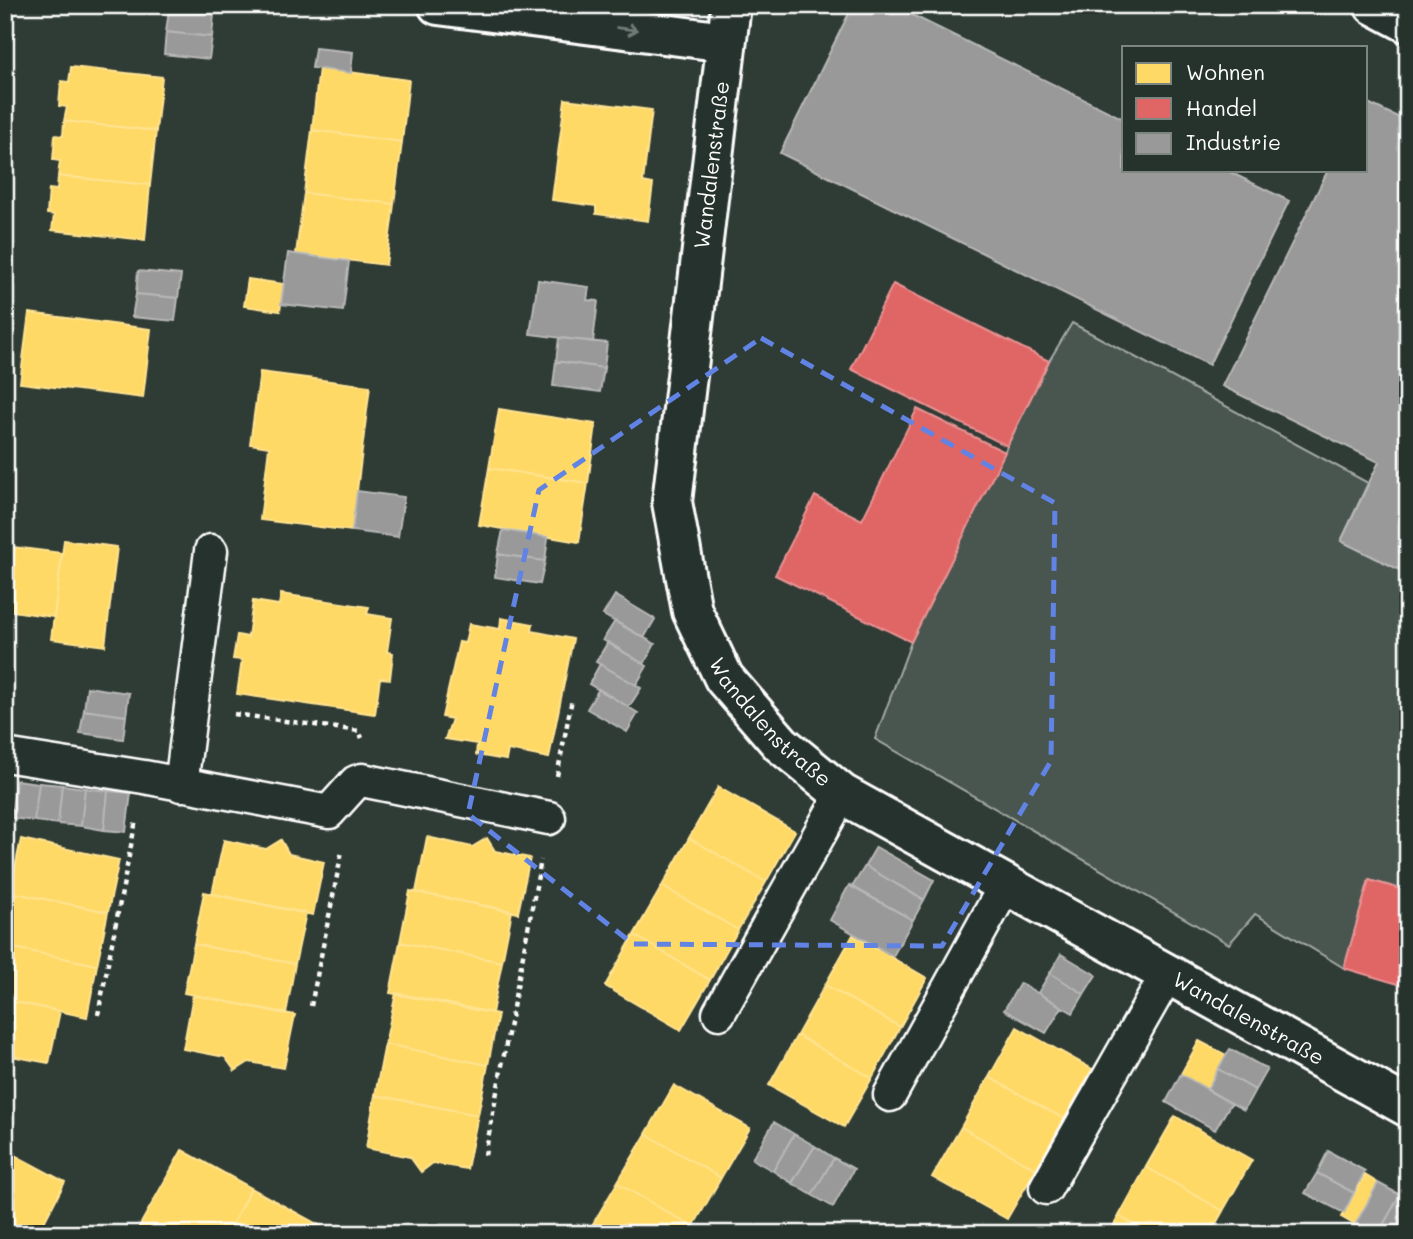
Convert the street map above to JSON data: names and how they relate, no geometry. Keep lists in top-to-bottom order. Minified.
{"streets":{"street":["Wandalenstraße"]},"legend":["Wohnen","Handel","Industrie"]}
